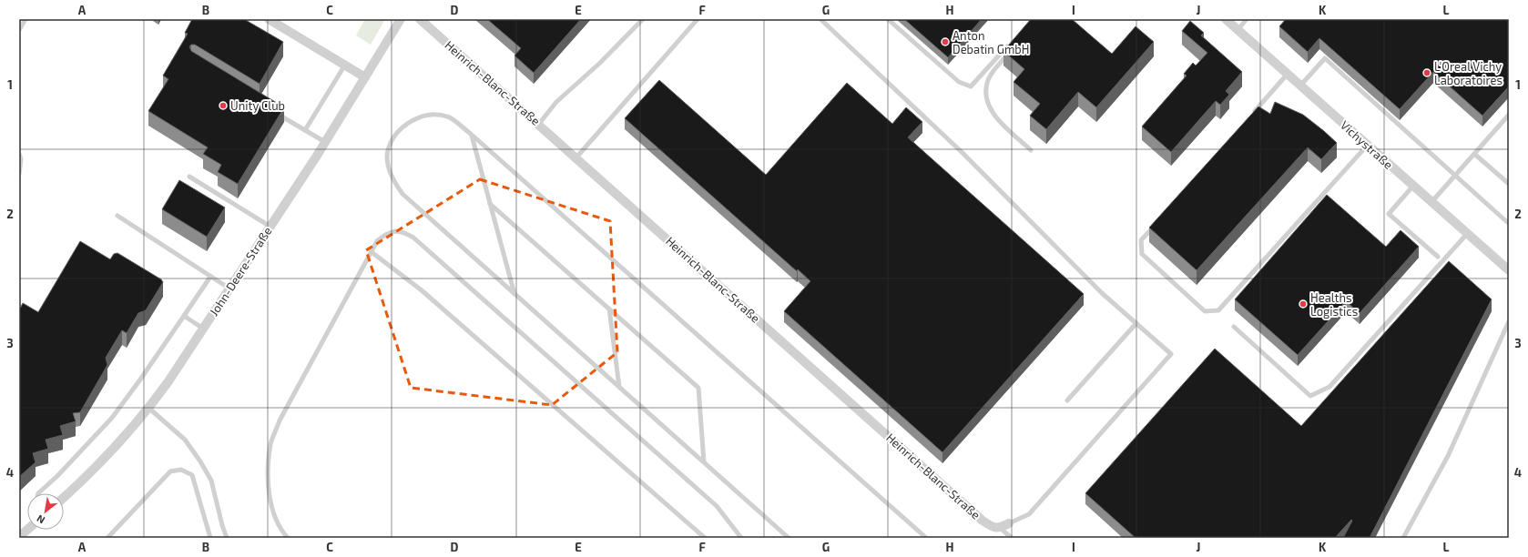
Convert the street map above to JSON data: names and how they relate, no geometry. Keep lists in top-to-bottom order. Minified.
{"streets":{"street":["Heinrich-Blanc-Straße","Vichystraße","John-Deere-Straße"]},"places":["Anton Debatin GmbH","L'Oreal Vichy Laboratoires","Unity Club","Healths Logistics"],"north":"bottom left","grid":{"columns":["A","B","C","D","E","F","G","H","I","J","K","L"],"rows":["1","2","3","4"]}}
